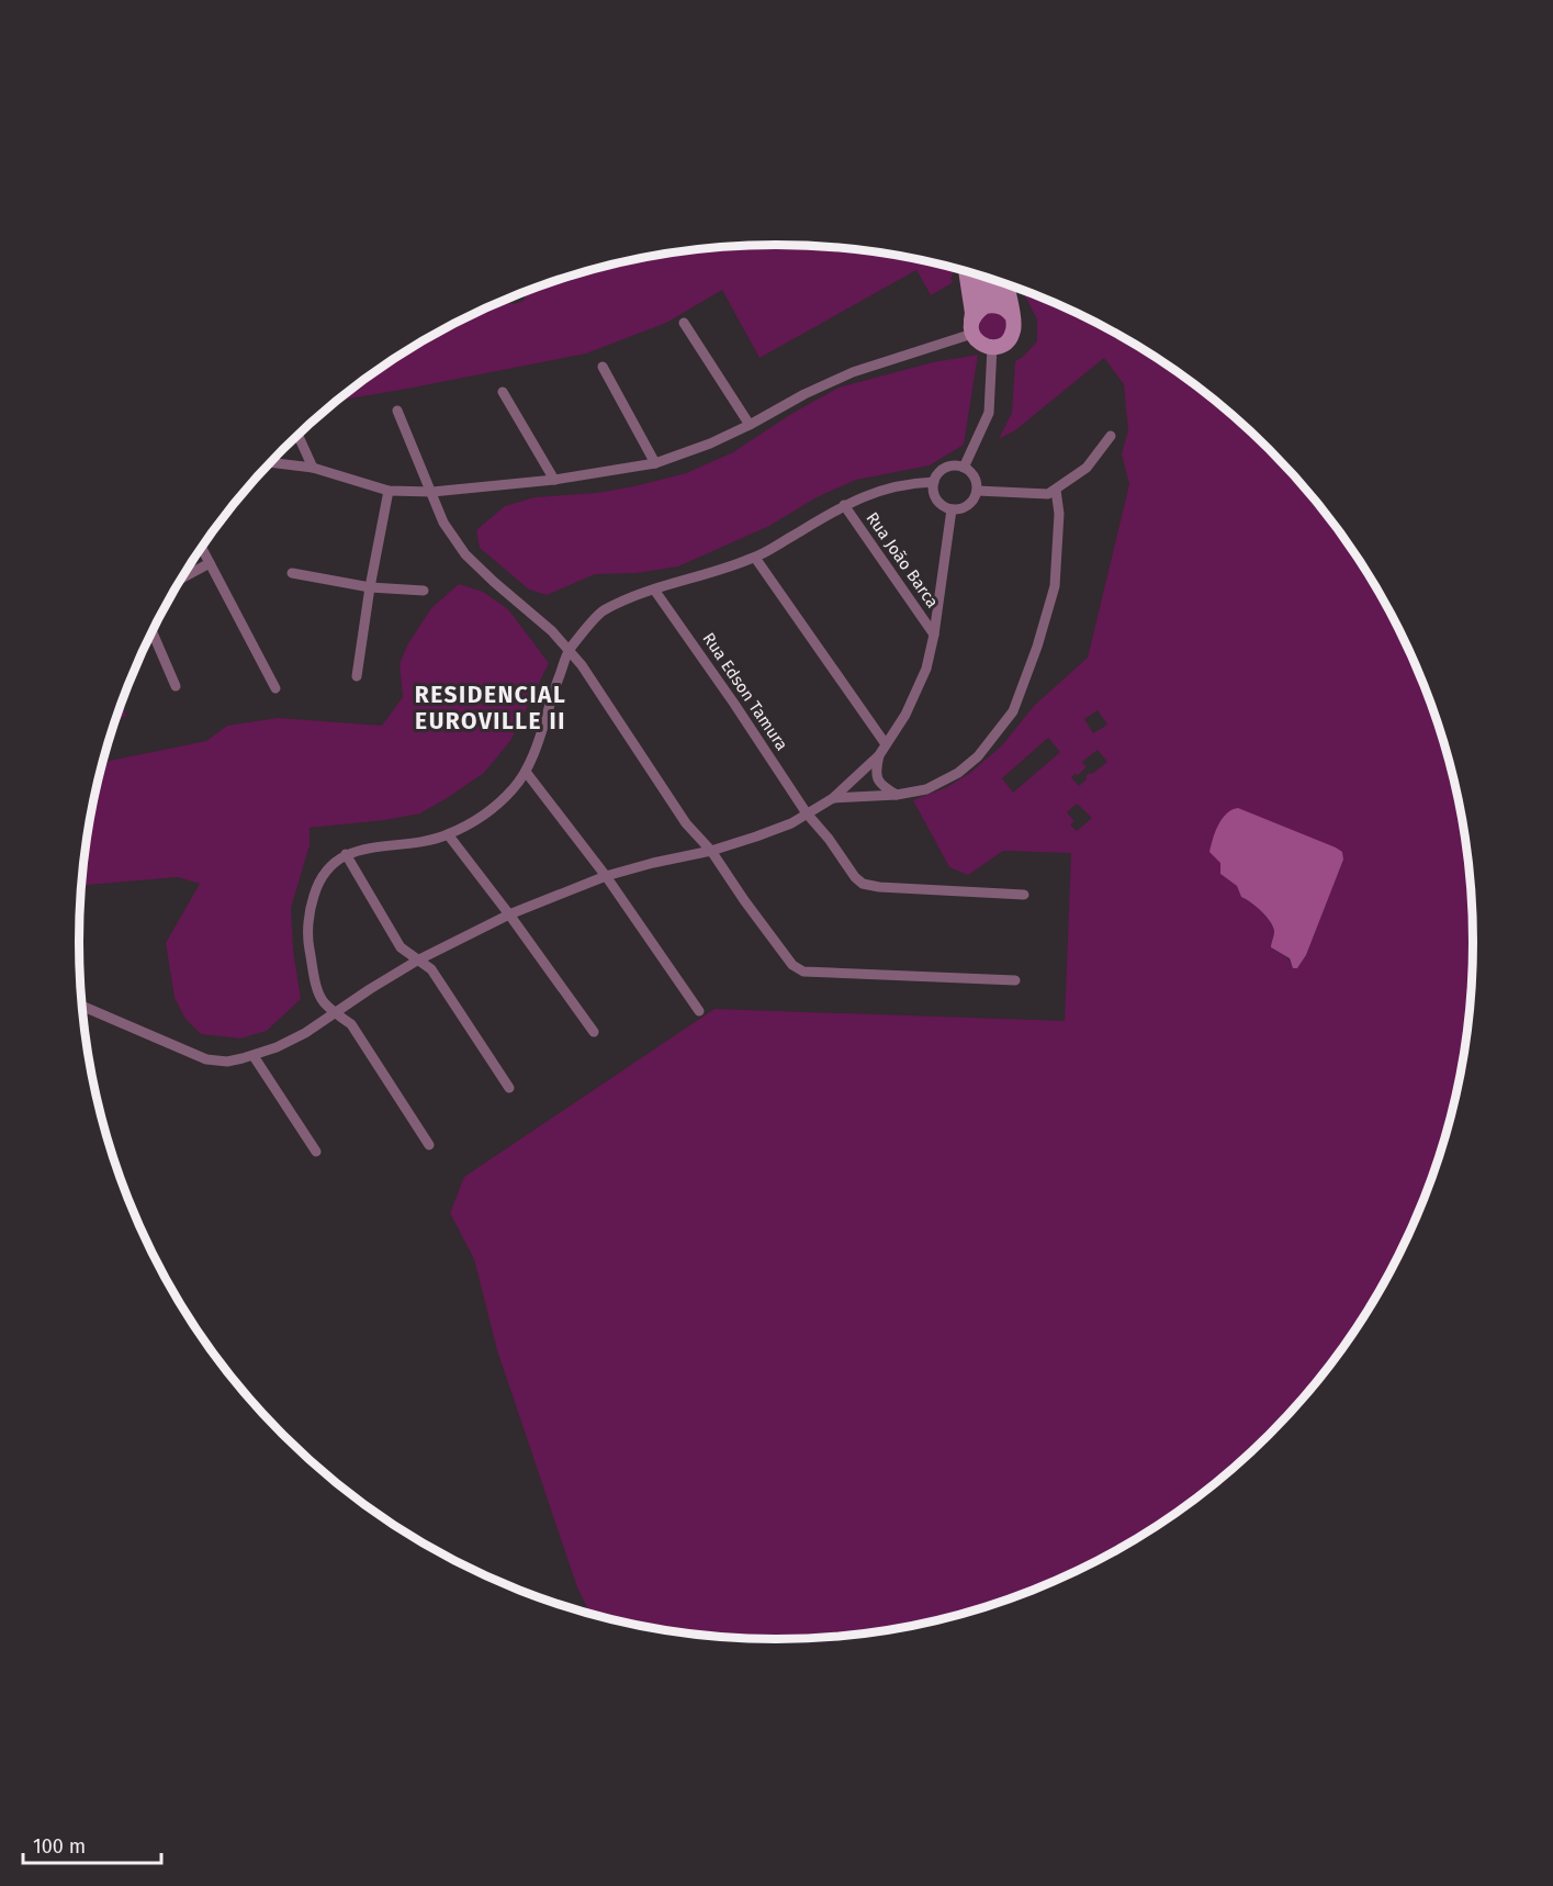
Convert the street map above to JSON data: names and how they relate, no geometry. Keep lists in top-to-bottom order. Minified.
{"streets":{"street":["Rua João Barca","Rua Edson Tamura"]},"districts":["RESIDENCIAL EUROVILLE II"],"scale_bar":"100 m"}
